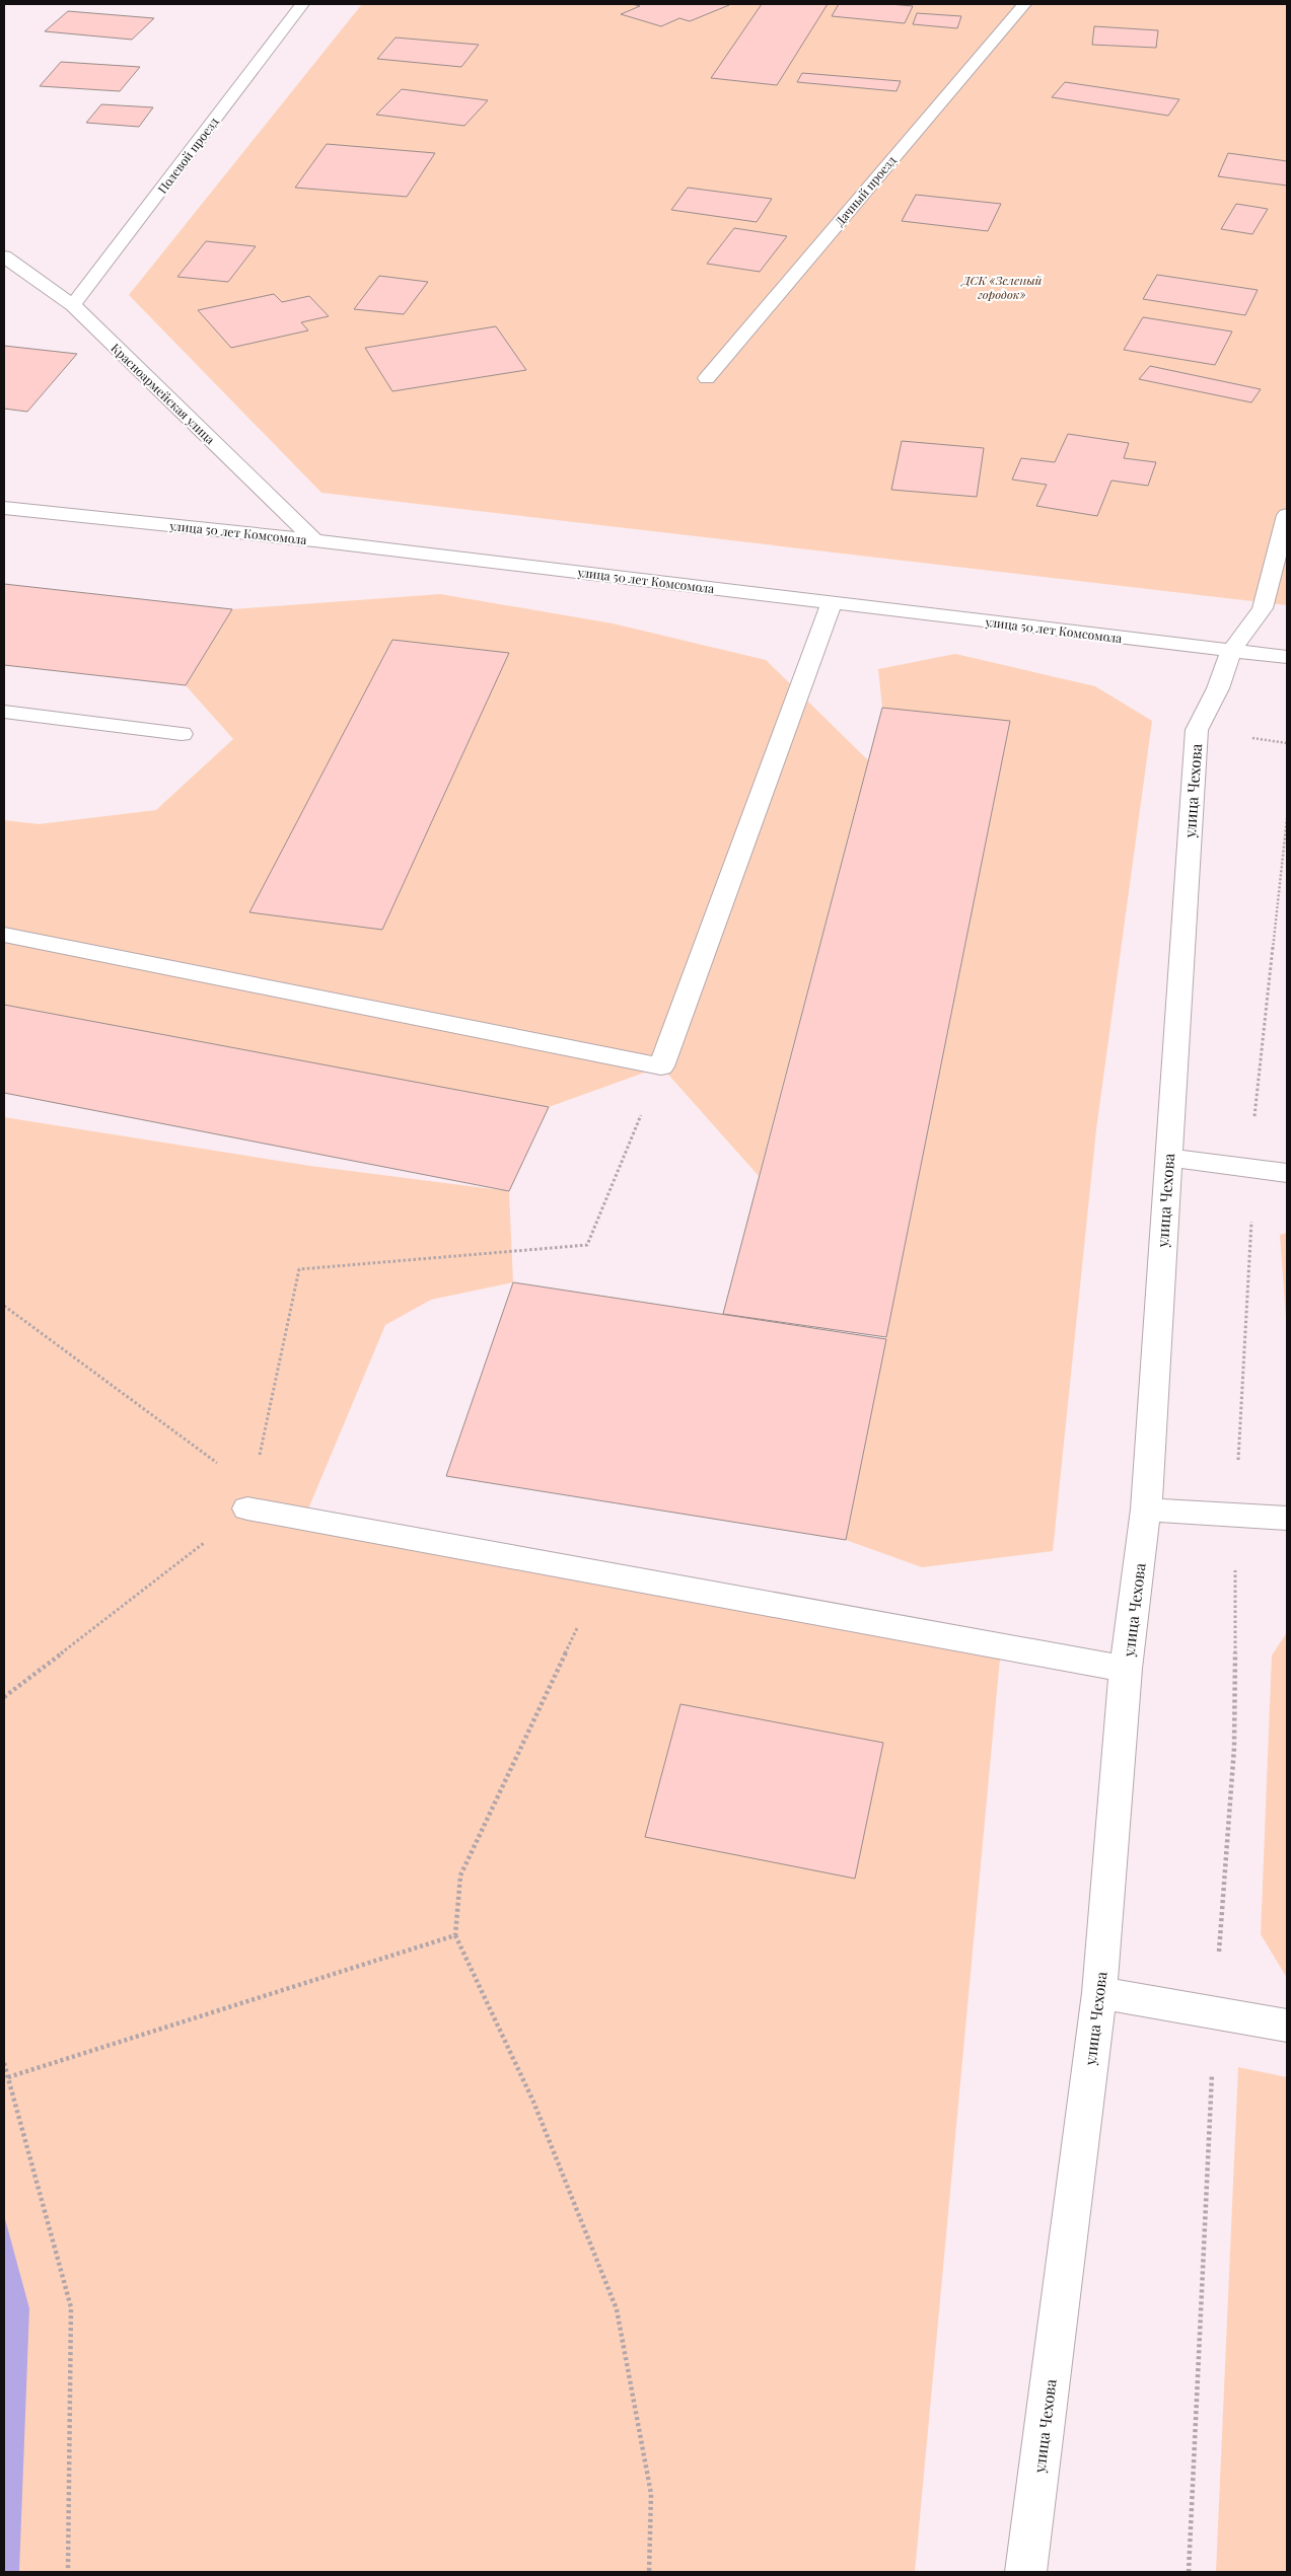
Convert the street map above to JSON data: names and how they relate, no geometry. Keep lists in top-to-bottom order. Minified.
{"streets":{"street":["Полевой проезд","Дачный проезд","Красноармейская улица","улица 50 лет Комсомола","улица Чехова"]},"crossings":[["Полевой проезд","Красноармейская улица"],["Красноармейская улица","улица 50 лет Комсомола"],["улица 50 лет Комсомола","улица Чехова"]],"parks":["ДСК «Зеленый городок»"]}
